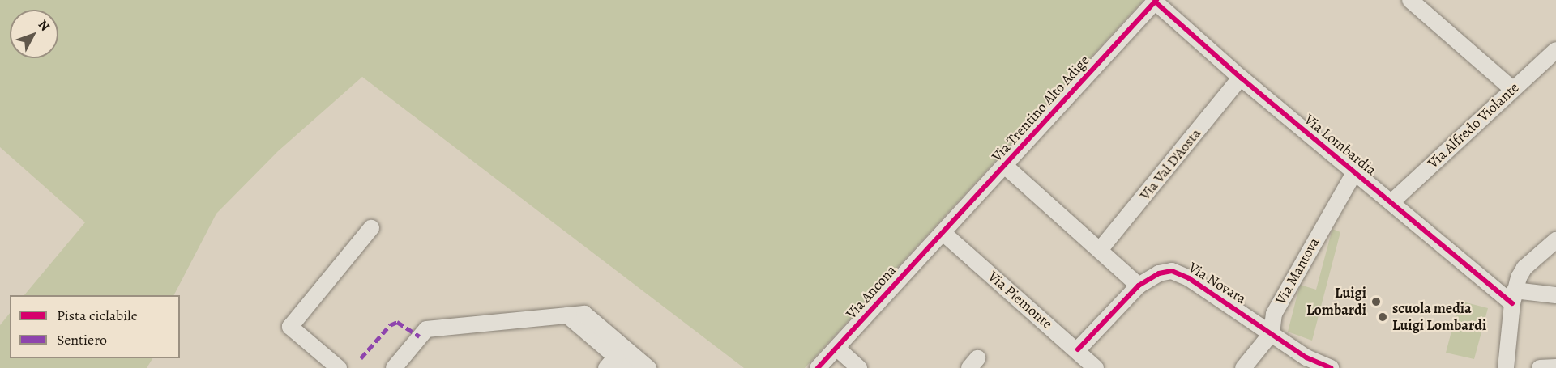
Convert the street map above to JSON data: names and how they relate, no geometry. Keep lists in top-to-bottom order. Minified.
{"streets":{"street":["Via Trentino Alto Adige","Via Alfredo Violante","Via Lombardia","Via Val D'Aosta","Via Mantova","Via Novara","Via Ancona","Via Piemonte"]},"crossings":[["Via Trentino Alto Adige","Via Lombardia"],["Via Trentino Alto Adige","Via Ancona"],["Via Trentino Alto Adige","Via Piemonte"],["Via Alfredo Violante","Via Lombardia"],["Via Lombardia","Via Val D'Aosta"],["Via Lombardia","Via Mantova"],["Via Mantova","Via Novara"],["Via Novara","Via Piemonte"],["Via Ancona","Via Piemonte"]],"places":["Luigi Lombardi","scuola media Luigi Lombardi"],"legend":["Pista ciclabile","Sentiero"],"north":"top right"}
